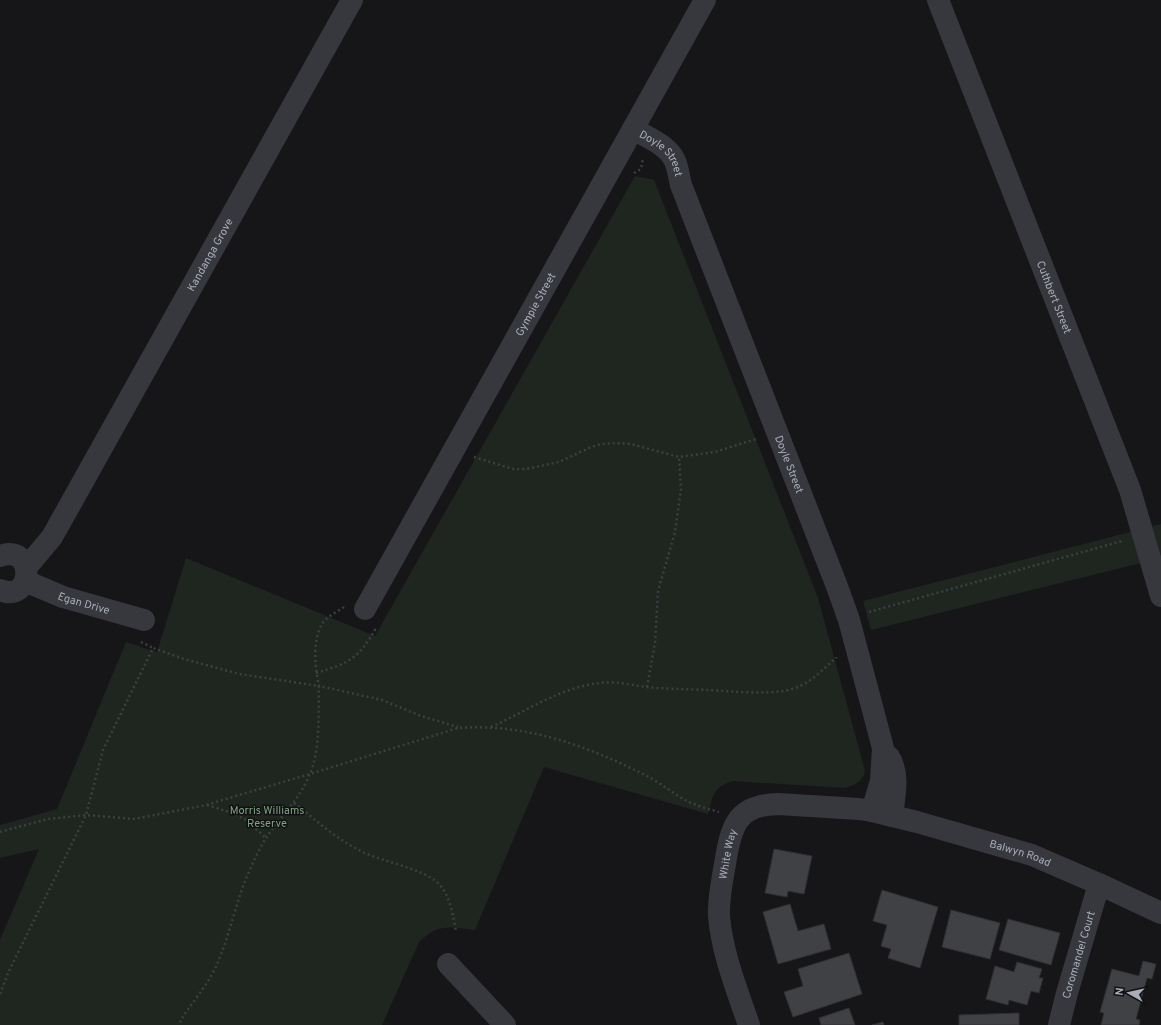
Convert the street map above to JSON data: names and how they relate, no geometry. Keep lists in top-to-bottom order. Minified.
{"streets":{"street":["Doyle Street","Kandanga Grove","Cuthbert Street","Gympie Street","Egan Drive","Balwyn Road","White Way","Coromandel Court"]},"crossings":[["Doyle Street","Gympie Street"],["Doyle Street","Balwyn Road"],["Doyle Street","White Way"],["Kandanga Grove","Egan Drive"],["Balwyn Road","White Way"],["Balwyn Road","Coromandel Court"]],"parks":["Morris Williams Reserve"],"north":"left"}
